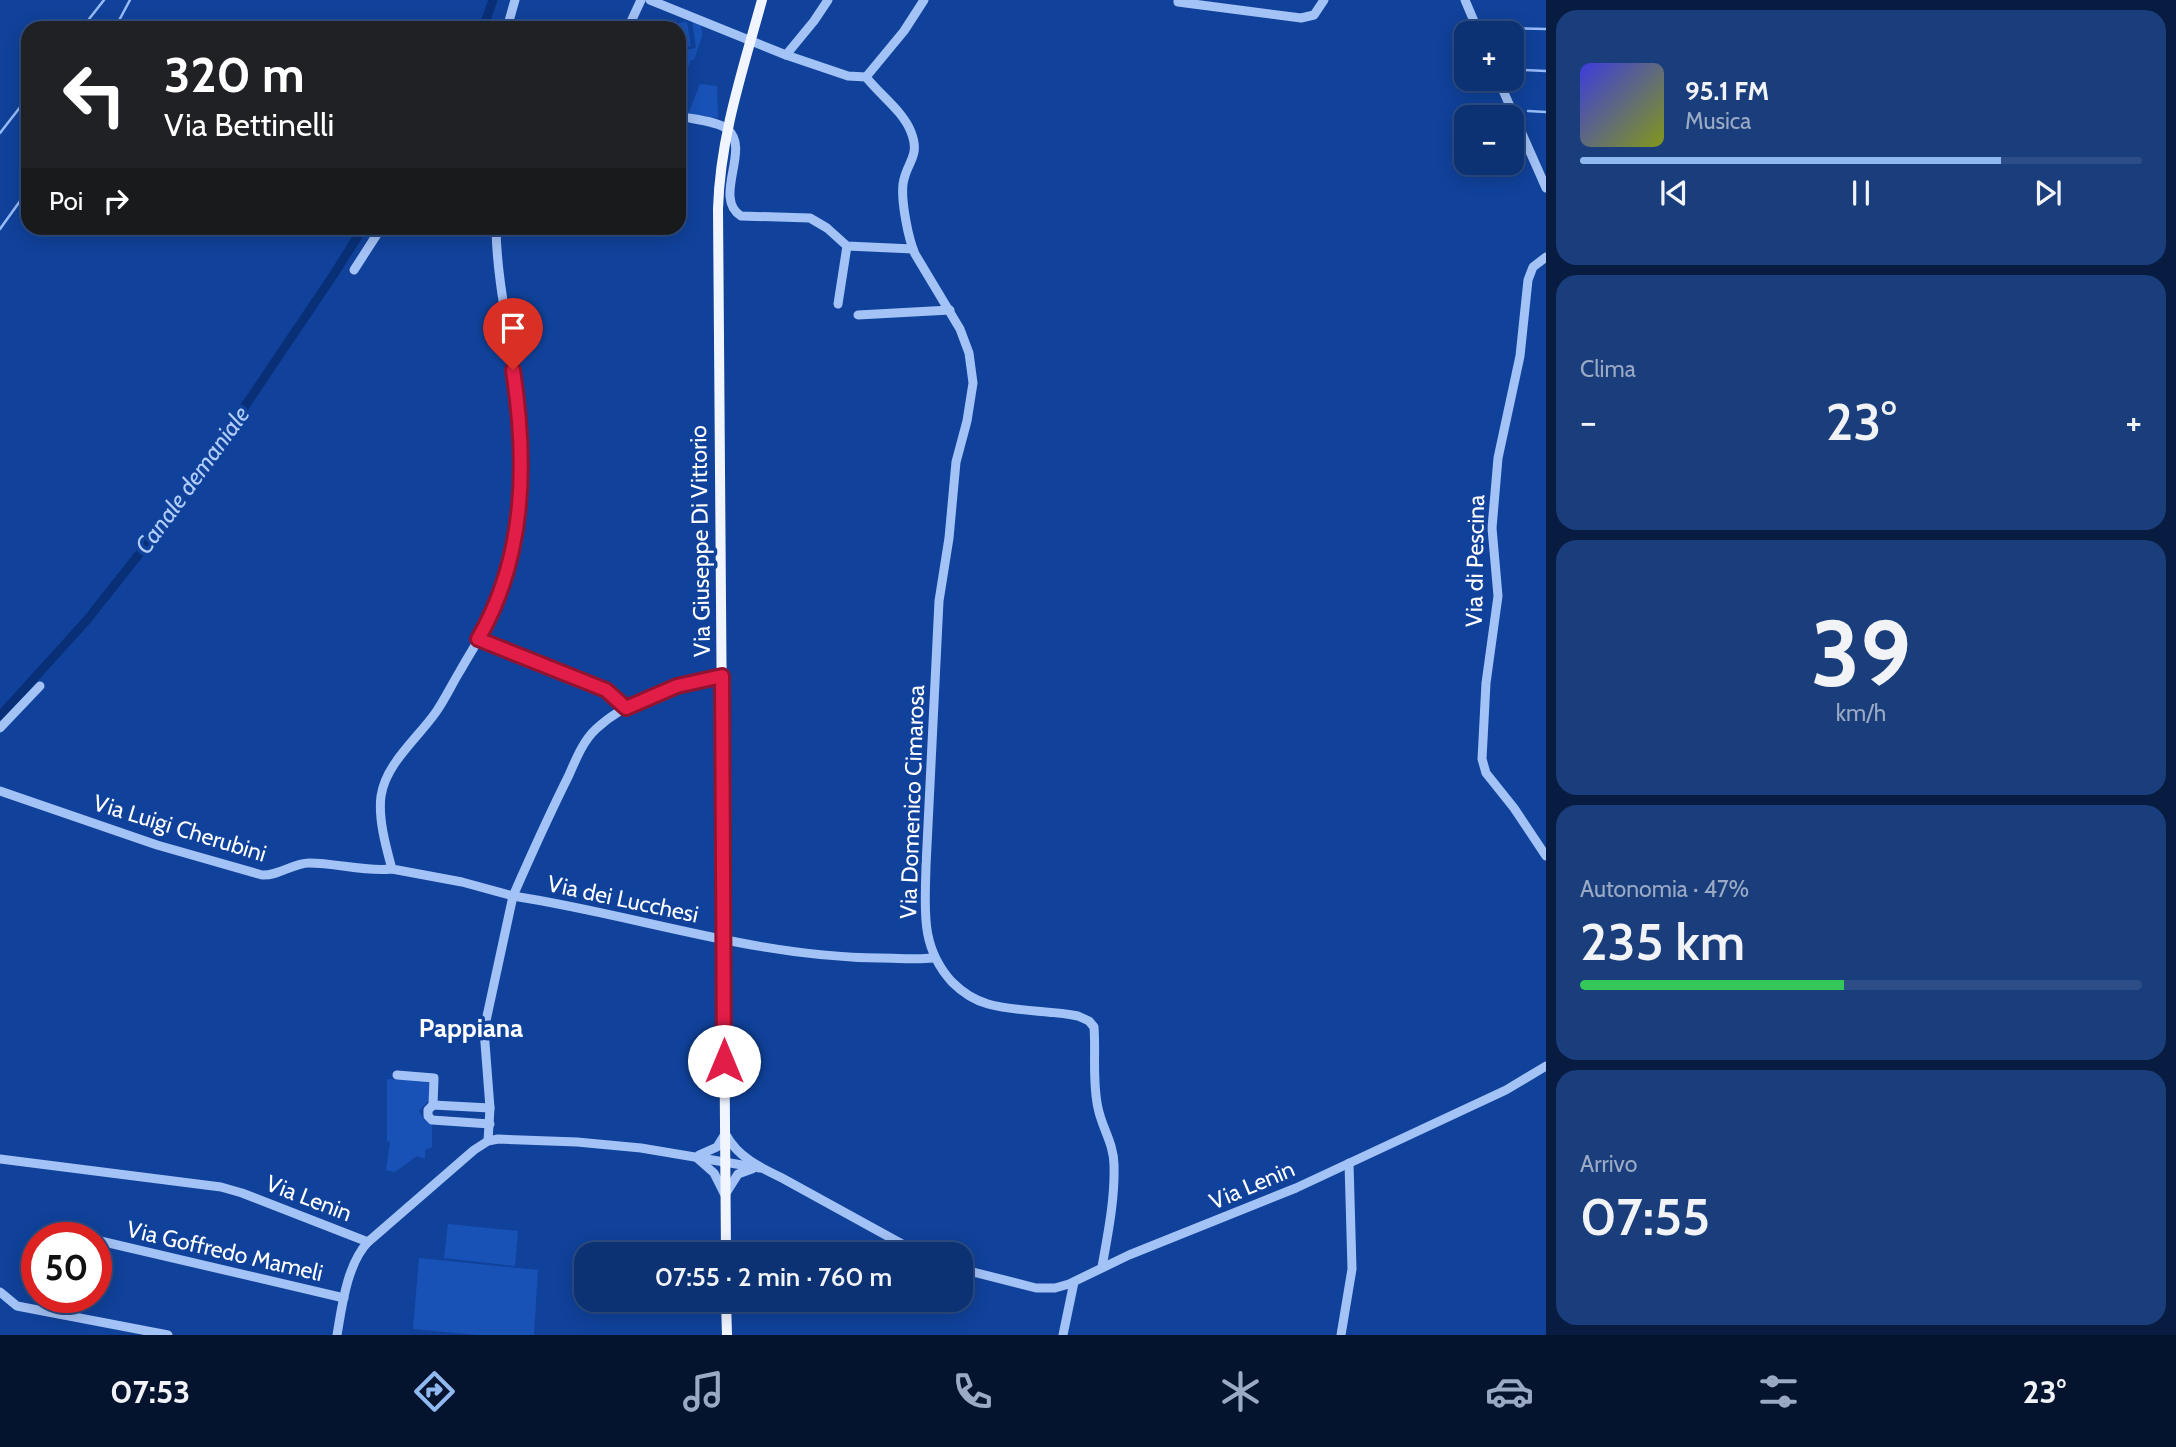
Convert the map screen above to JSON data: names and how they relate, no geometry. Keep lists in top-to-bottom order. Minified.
{"streets":{"main road":["Via Giuseppe Di Vittorio"],"street":["Via di Pescina","Via Domenico Cimarosa","Via Luigi Cherubini","Via dei Lucchesi","Via Lenin","Via Goffredo Mameli"]},"crossings":[["Via Giuseppe Di Vittorio","Via dei Lucchesi"],["Via Domenico Cimarosa","Via dei Lucchesi"],["Via Domenico Cimarosa","Via Lenin"],["Via Luigi Cherubini","Via dei Lucchesi"]],"districts":["Pappiana"],"water":["Canale demaniale"],"page":{"map_buttons":["+","−"],"turn":["320 m","Via Bettinelli"],"song":["95.1 FM","Musica"],"then":"Poi","tile":["Clima",["39","km/h"],["Autonomia · 47%","235 km"],["Arrivo","07:55"]],"heat":["−","23°","+"],"limit":"50","trip":"07:55 · 2 min · 760 m","tabs":["07:53","23°"]}}
